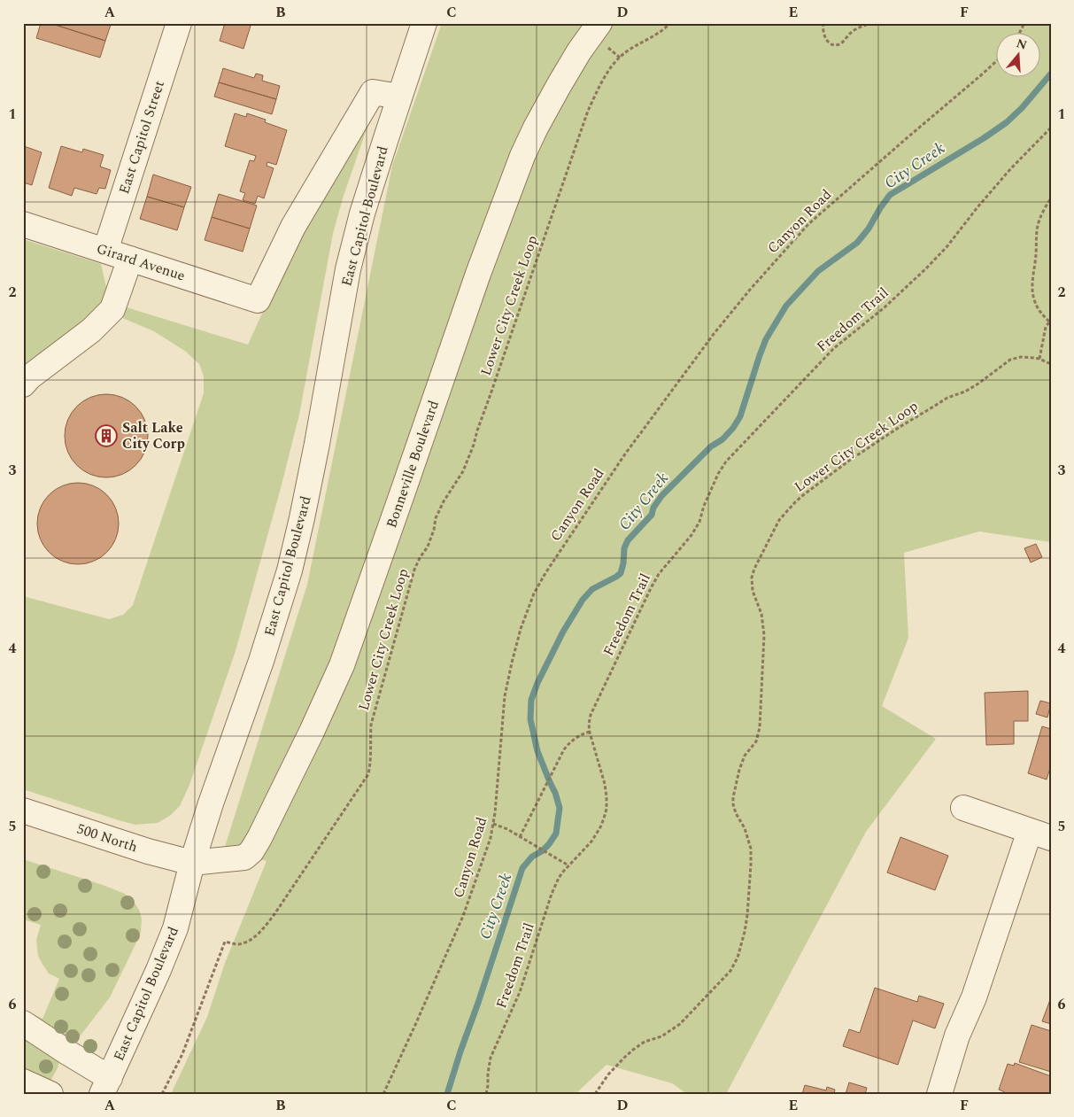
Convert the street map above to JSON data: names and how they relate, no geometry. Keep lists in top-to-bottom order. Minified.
{"streets":{"street":["East Capitol Street","East Capitol Boulevard","Girard Avenue","Bonneville Boulevard","500 North"],"path":["Canyon Road","Lower City Creek Loop","Freedom Trail"]},"crossings":[["East Capitol Street","Girard Avenue"],["East Capitol Boulevard","Girard Avenue"],["East Capitol Boulevard","Bonneville Boulevard"],["East Capitol Boulevard","500 North"],["Bonneville Boulevard","500 North"]],"water":["City Creek"],"places":{"building":["Salt Lake City Corp"]},"north":"top","grid":{"columns":["A","B","C","D","E","F"],"rows":["1","2","3","4","5","6"]}}
